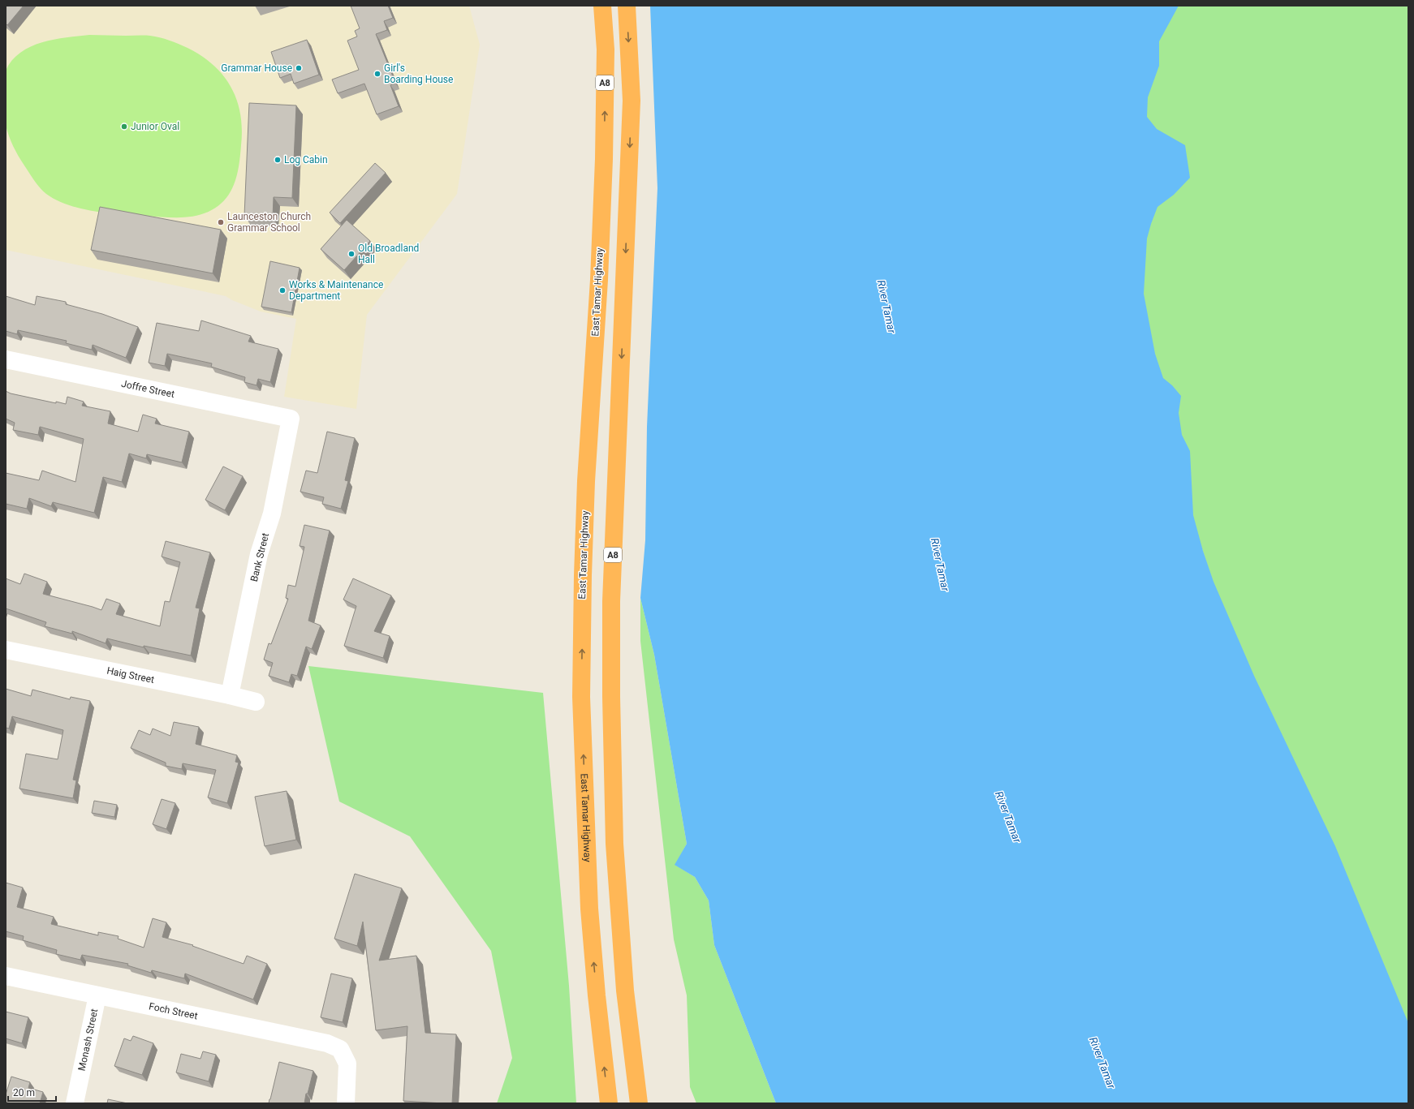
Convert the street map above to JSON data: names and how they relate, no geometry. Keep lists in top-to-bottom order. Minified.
{"streets":{"highway":["A8","East Tamar Highway"],"street":["Joffre Street","Bank Street","Haig Street","Foch Street","Monash Street"]},"crossings":[["Joffre Street","Bank Street"],["Bank Street","Haig Street"],["Foch Street","Monash Street"]],"water":["River Tamar"],"places":["Grammar House","Girl's Boarding House","Junior Oval","Log Cabin","Launceston Church Grammar School","Old Broadland Hall","Works & Maintenance Department"],"scale_bar":"20 m"}
